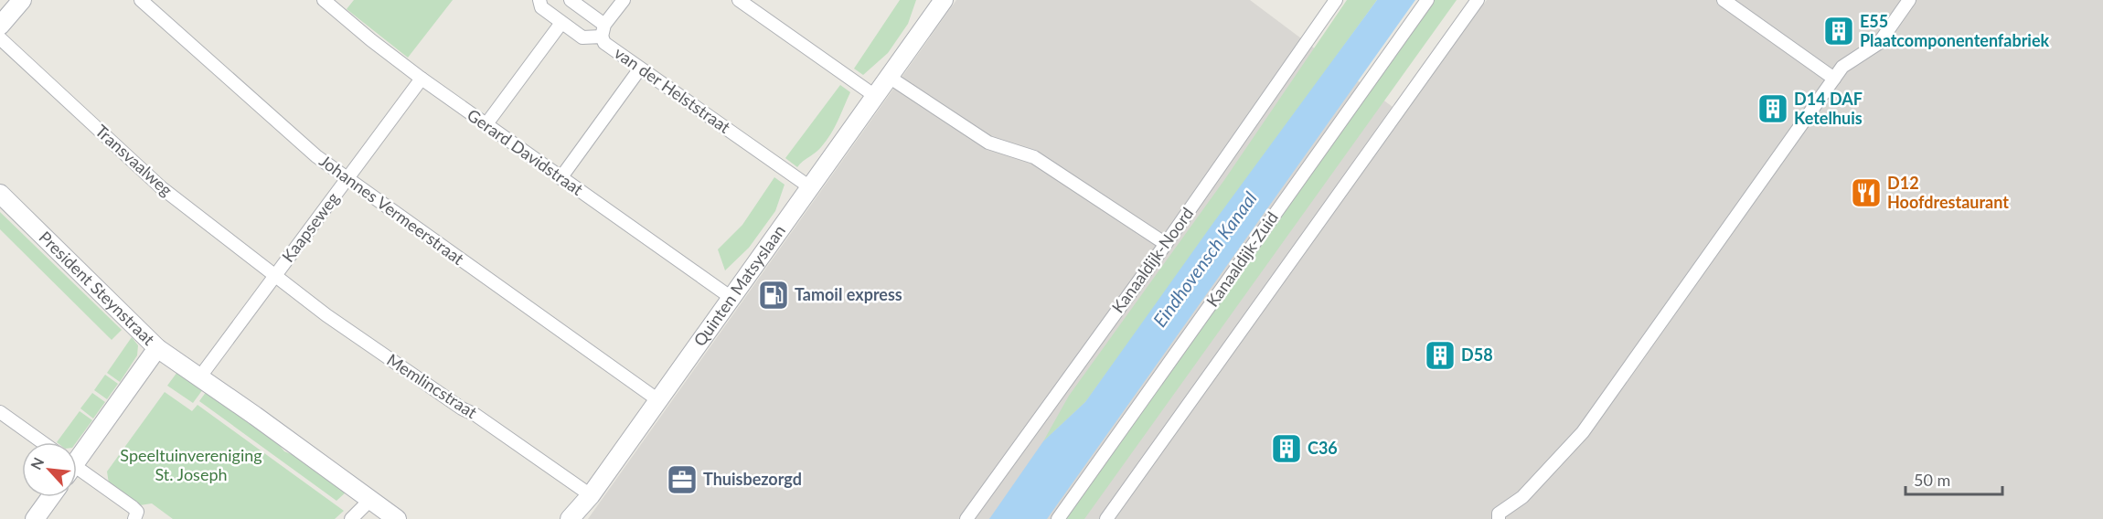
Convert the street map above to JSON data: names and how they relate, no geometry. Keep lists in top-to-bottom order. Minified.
{"streets":{"street":["van der Helststraat","Gerard Davidstraat","Transvaalweg","Johannes Vermeerstraat","Kaapseweg","Kanaaldijk-Zuid","Kanaaldijk-Noord","Quinten Matsyslaan","President Steynstraat","Memlincstraat"]},"crossings":[["van der Helststraat","Quinten Matsyslaan"],["Gerard Davidstraat","Kaapseweg"],["Gerard Davidstraat","Quinten Matsyslaan"],["Transvaalweg","Kaapseweg"],["Transvaalweg","Memlincstraat"],["Johannes Vermeerstraat","Kaapseweg"],["Johannes Vermeerstraat","Quinten Matsyslaan"],["Kaapseweg","President Steynstraat"],["Kaapseweg","Memlincstraat"],["Quinten Matsyslaan","Memlincstraat"]],"water":["Eindhovensch Kanaal"],"parks":["Speeltuinvereniging St. Joseph"],"places":{"building":["E55 Plaatcomponentenfabriek","D14 DAF Ketelhuis","D58","C36"],"restaurant":["D12 Hoofdrestaurant"],"fuel station":["Tamoil express"],"office":["Thuisbezorgd"]},"scale_bar":"50 m","north":"top left"}
